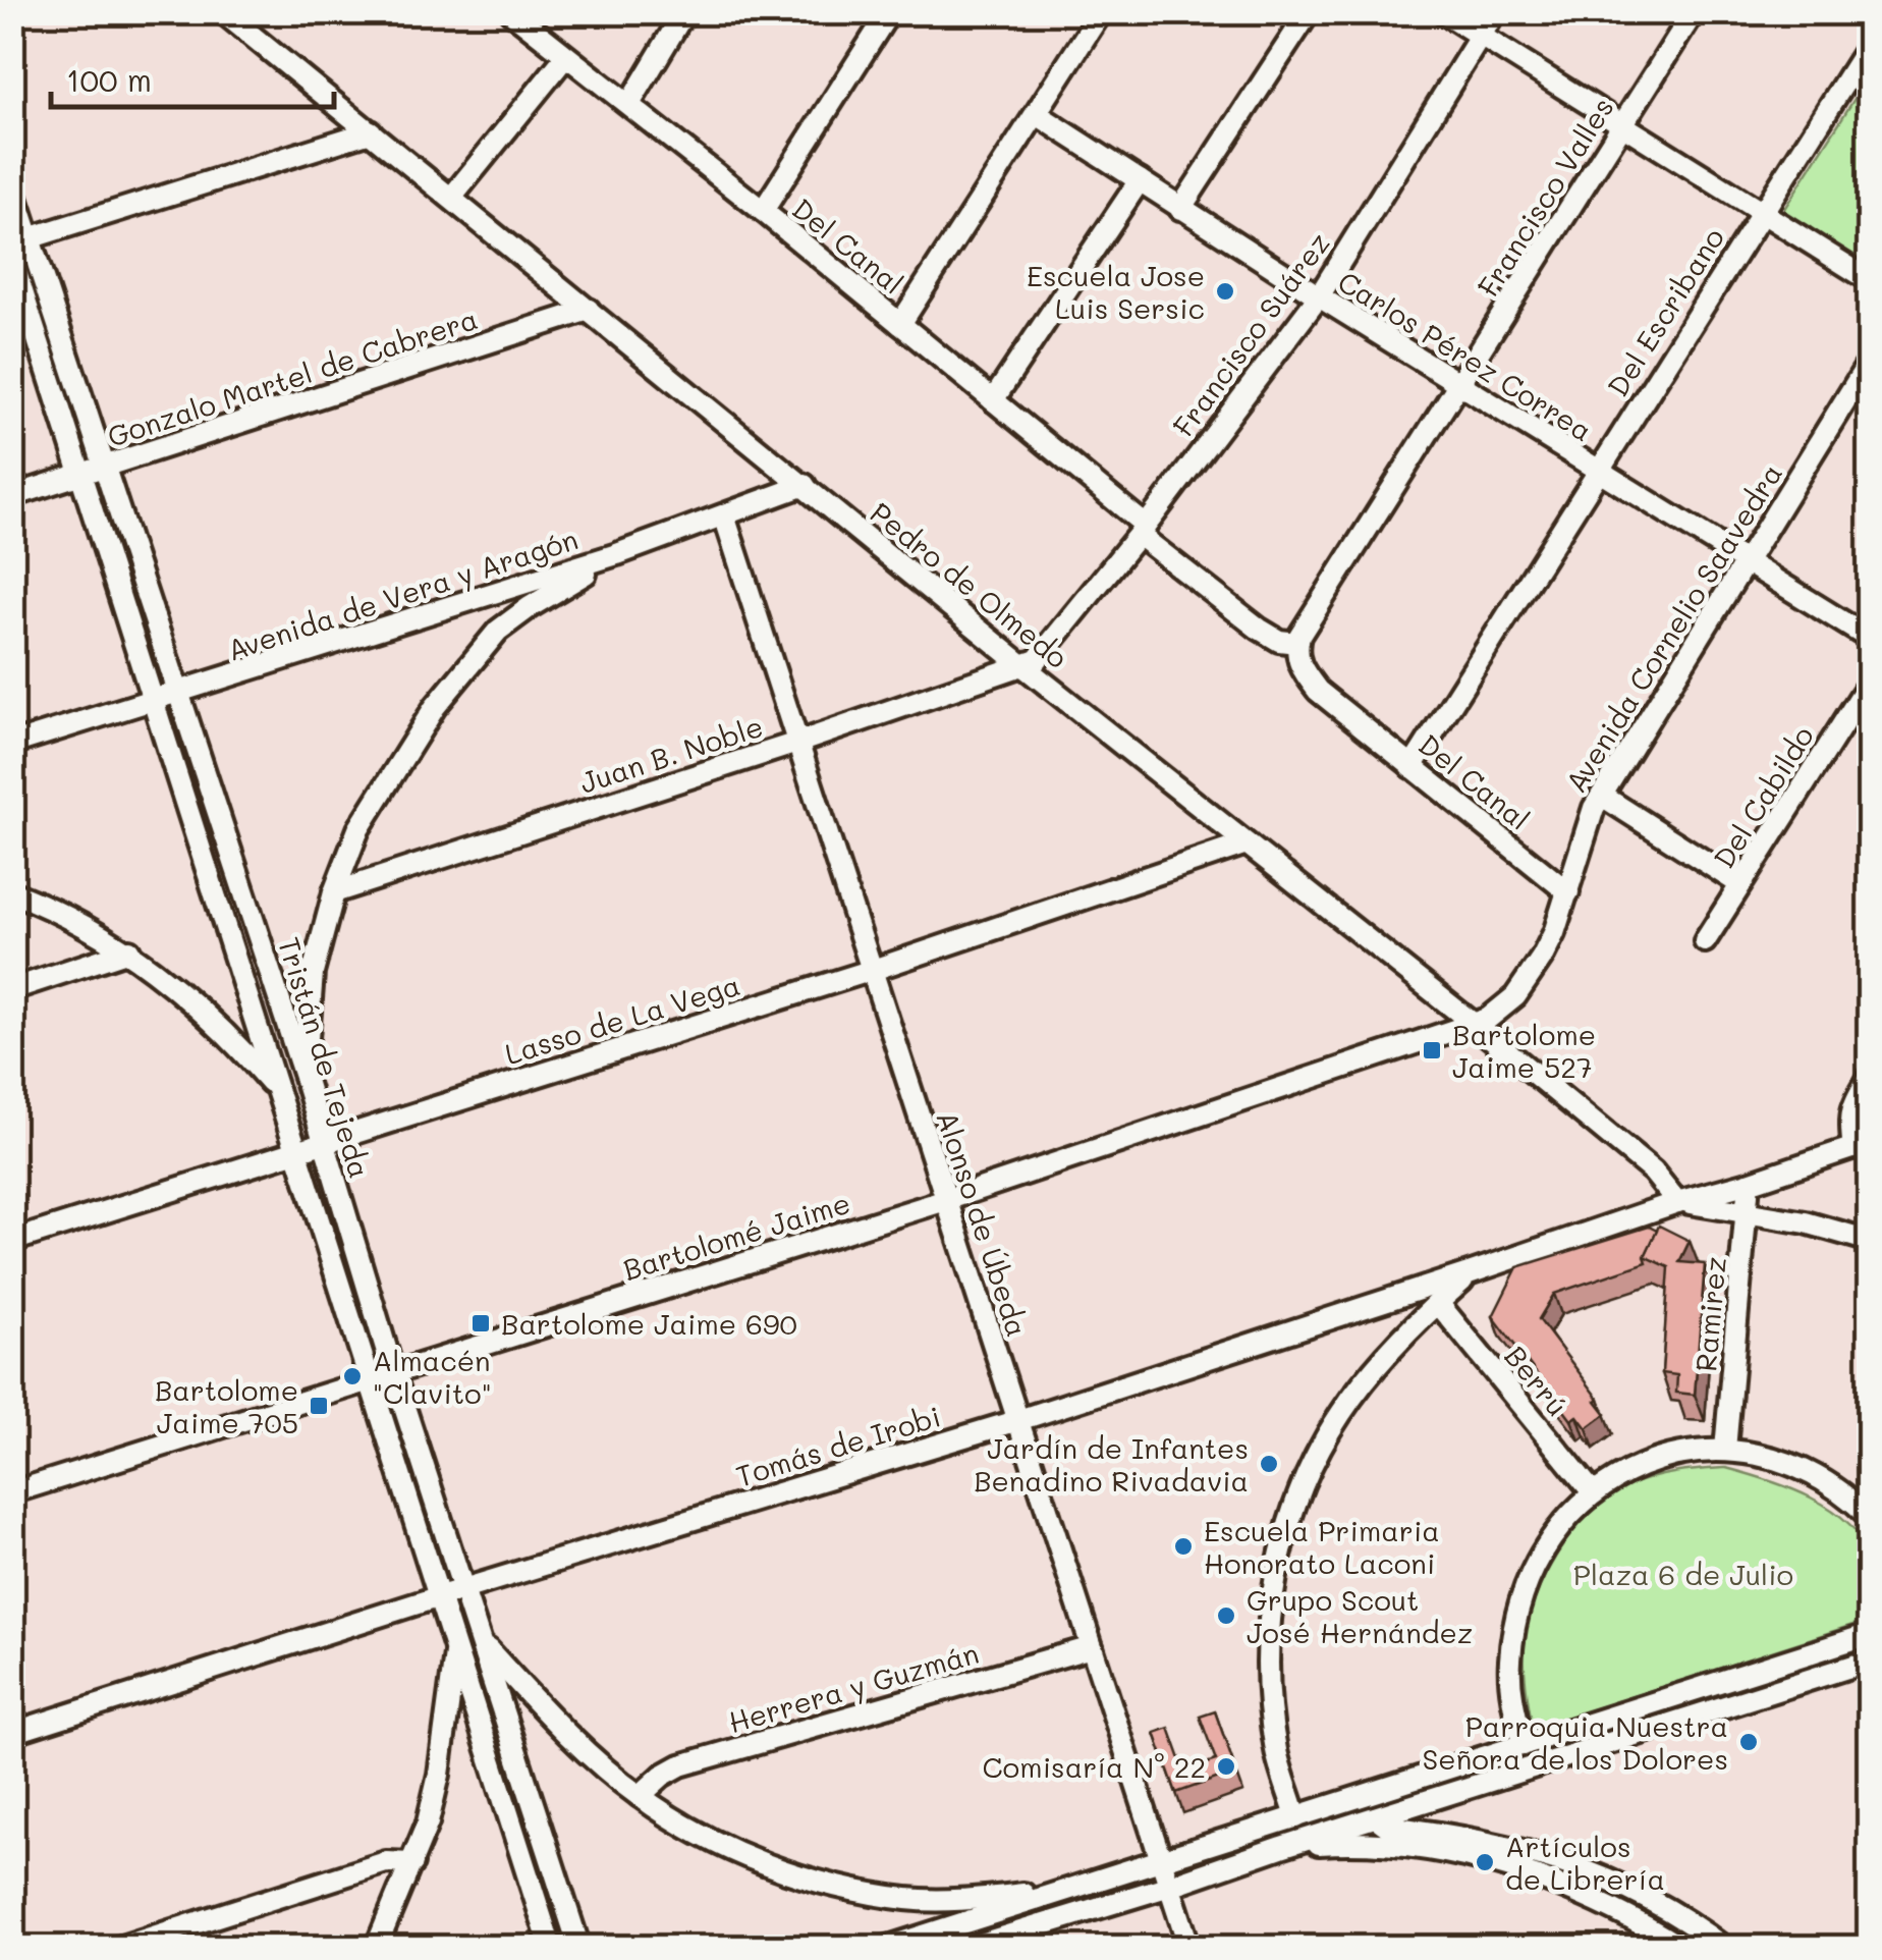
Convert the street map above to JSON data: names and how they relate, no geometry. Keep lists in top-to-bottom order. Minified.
{"streets":{"street":["Francisco Valles","Del Canal","Del Escribano","Francisco Suárez","Carlos Pérez Correa","Gonzalo Martel de Cabrera","Pedro de Olmedo","Avenida de Vera y Aragón","Avenida Cornelio Saavedra","Juan B. Noble","Del Cabildo","Lasso de La Vega","Tristán de Tejeda","Alonso de Úbeda","Bartolomé Jaime","Ramirez","Berrú","Tomás de Irobi","Herrera y Guzmán"]},"crossings":[["Francisco Valles","Del Canal"],["Francisco Valles","Carlos Pérez Correa"],["Del Canal","Del Escribano"],["Del Canal","Francisco Suárez"],["Del Canal","Avenida Cornelio Saavedra"],["Del Escribano","Carlos Pérez Correa"],["Francisco Suárez","Carlos Pérez Correa"],["Francisco Suárez","Pedro de Olmedo"],["Francisco Suárez","Juan B. Noble"],["Carlos Pérez Correa","Avenida Cornelio Saavedra"],["Gonzalo Martel de Cabrera","Pedro de Olmedo"],["Gonzalo Martel de Cabrera","Tristán de Tejeda"],["Pedro de Olmedo","Avenida de Vera y Aragón"],["Pedro de Olmedo","Avenida Cornelio Saavedra"],["Pedro de Olmedo","Juan B. Noble"],["Pedro de Olmedo","Lasso de La Vega"],["Pedro de Olmedo","Bartolomé Jaime"],["Pedro de Olmedo","Tomás de Irobi"],["Avenida de Vera y Aragón","Tristán de Tejeda"],["Avenida de Vera y Aragón","Alonso de Úbeda"],["Avenida Cornelio Saavedra","Bartolomé Jaime"],["Juan B. Noble","Alonso de Úbeda"],["Lasso de La Vega","Tristán de Tejeda"],["Lasso de La Vega","Alonso de Úbeda"],["Tristán de Tejeda","Bartolomé Jaime"],["Tristán de Tejeda","Tomás de Irobi"],["Alonso de Úbeda","Bartolomé Jaime"],["Alonso de Úbeda","Tomás de Irobi"],["Alonso de Úbeda","Herrera y Guzmán"],["Ramirez","Tomás de Irobi"]],"parks":["Plaza 6 de Julio"],"places":{"other":["Escuela Jose Luis Sersic","Almacén \"Clavito\"","Jardín de Infantes Benadino Rivadavia","Escuela Primaria Honorato Laconi","Grupo Scout José Hernández","Parroquia Nuestra Señora de los Dolores","Comisaría N° 22","Artículos de Librería"],"transit":["Bartolome Jaime 527","Bartolome Jaime 690","Bartolome Jaime 705"]},"scale_bar":"100 m"}
